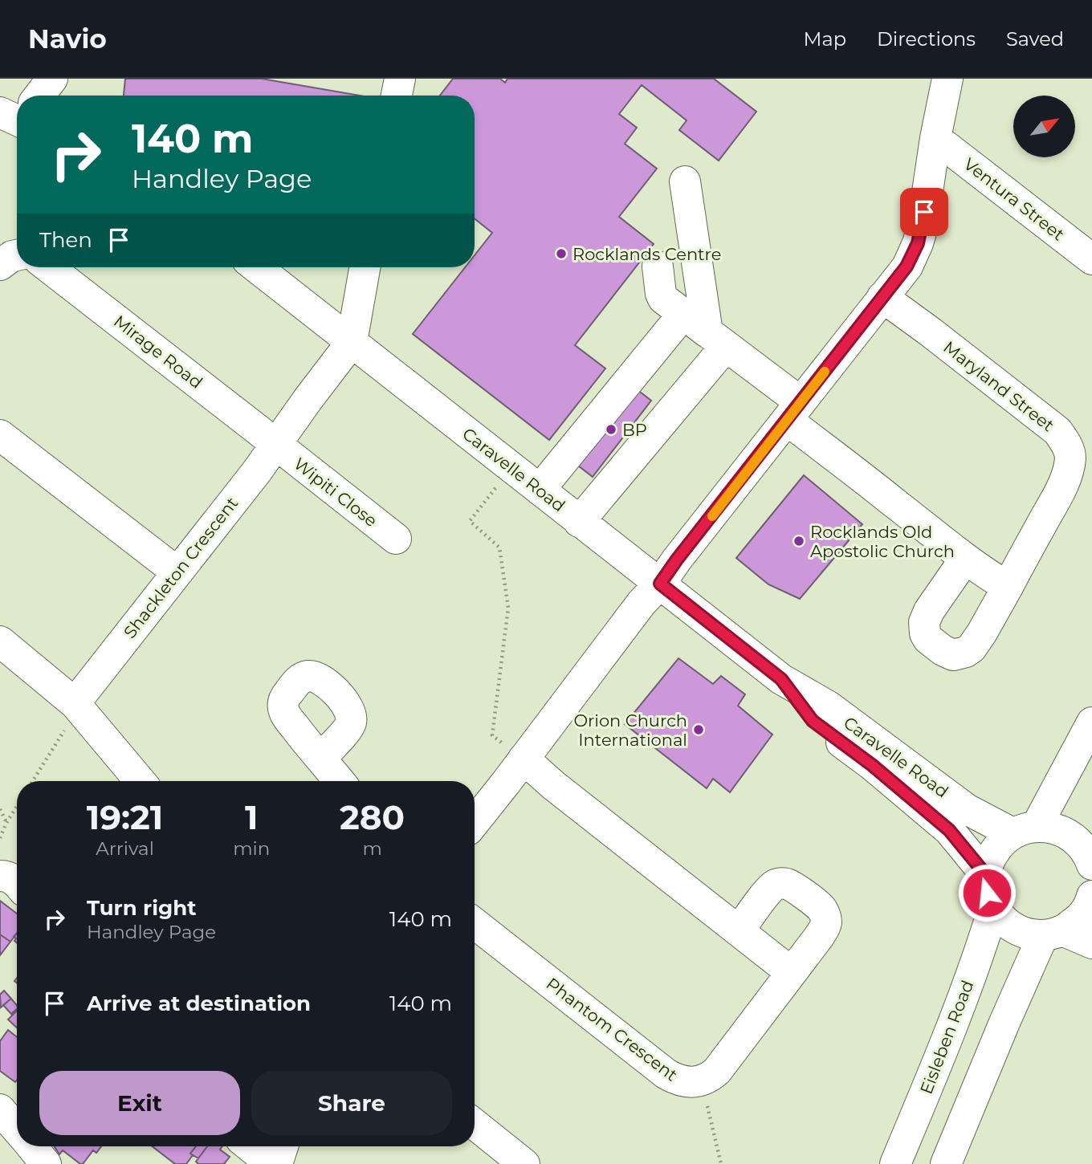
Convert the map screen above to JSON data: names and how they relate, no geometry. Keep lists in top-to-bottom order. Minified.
{"streets":{"street":["Ventura Street","Mirage Road","Maryland Street","Caravelle Road","Wipiti Close","Shackleton Crescent","Phantom Crescent","Eisleben Road"]},"crossings":[["Mirage Road","Wipiti Close"],["Mirage Road","Shackleton Crescent"],["Caravelle Road","Shackleton Crescent"],["Wipiti Close","Shackleton Crescent"]],"places":["Rocklands Centre","BP","Rocklands Old Apostolic Church","Orion Church International"],"north":"top right","page":{"header":"Navio","nav":["Map","Directions","Saved"],"turn":["140 m","Handley Page"],"then":"Then","eta":["19:21","Arrival","1","min","280","m"],"list":[{"name":"Turn right","note":"Handley Page","value":"140 m"},{"name":"Arrive at destination","value":"140 m"}],"buttons":["Exit","Share"]}}
